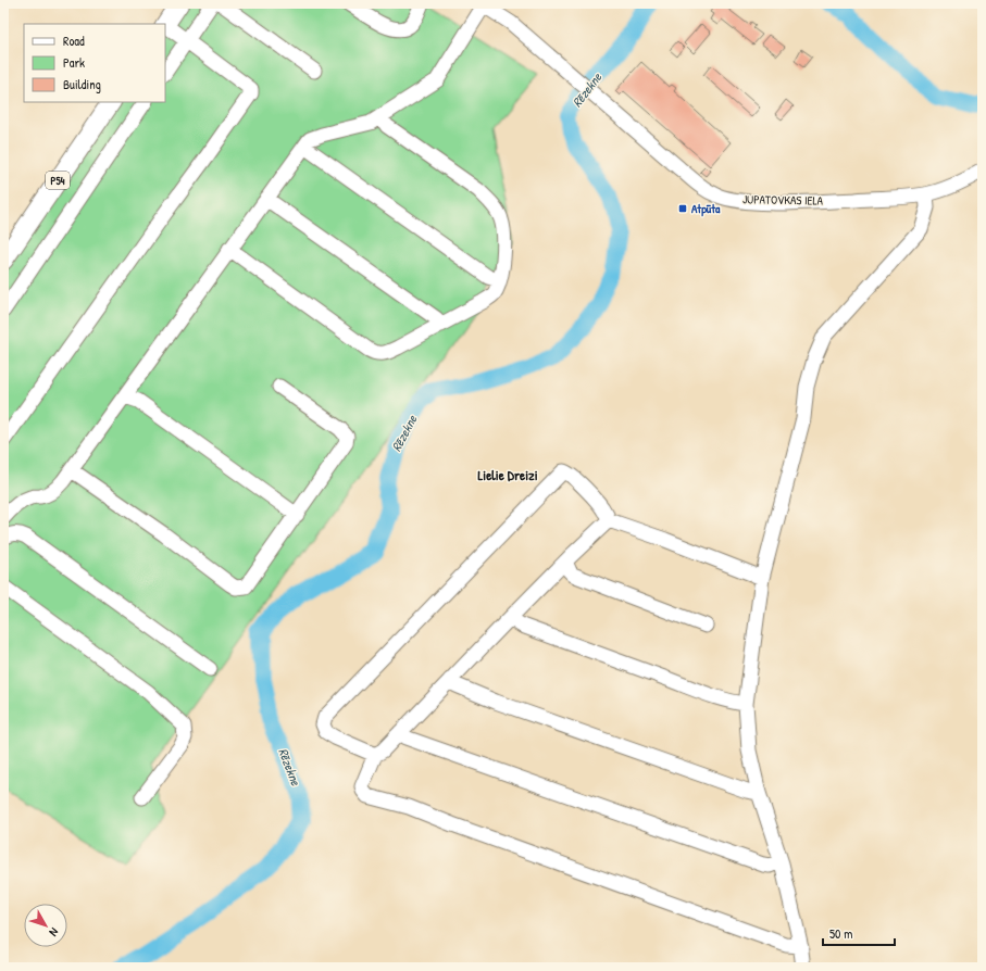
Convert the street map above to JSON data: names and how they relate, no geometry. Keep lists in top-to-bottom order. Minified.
{"streets":{"main road":["P54"],"street":["JUPATOVKAS IELA"]},"districts":["Lielie Dreizi"],"water":["Rēzekne"],"places":{"transit":["Atpūta"]},"legend":["Road","Park","Building"],"scale_bar":"50 m","north":"bottom right"}
